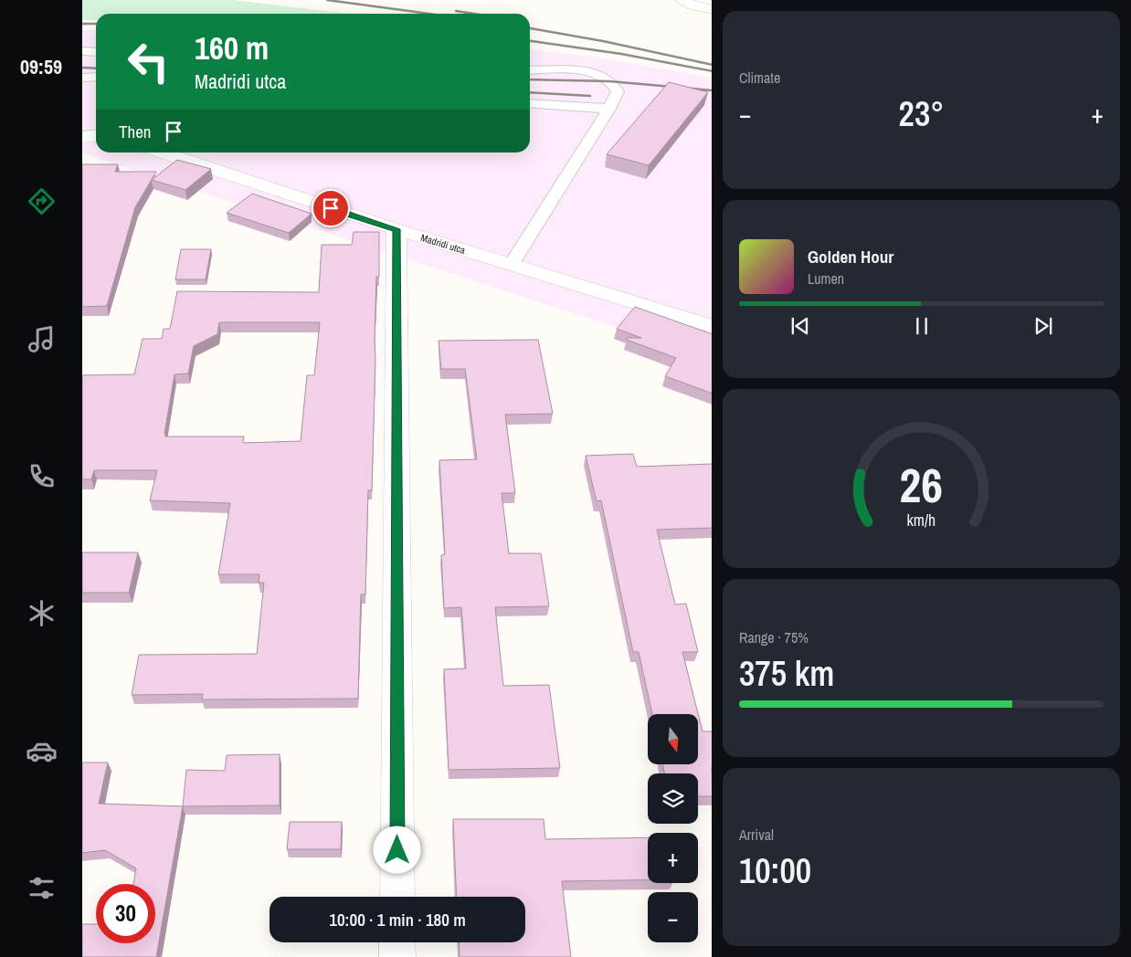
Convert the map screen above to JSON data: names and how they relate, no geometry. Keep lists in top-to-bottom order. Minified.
{"streets":{"street":["Madridi utca"]},"north":"bottom","page":{"tabs":"09:59","tile":["Climate",["Range · 75%","375 km"],["Arrival","10:00"]],"turn":["160 m","Madridi utca"],"heat":["−","23°","+"],"then":"Then","song":["Golden Hour","Lumen"],"map_buttons":["+","−"],"limit":"30","trip":"10:00 · 1 min · 180 m","gauge":["26","km/h"]}}
